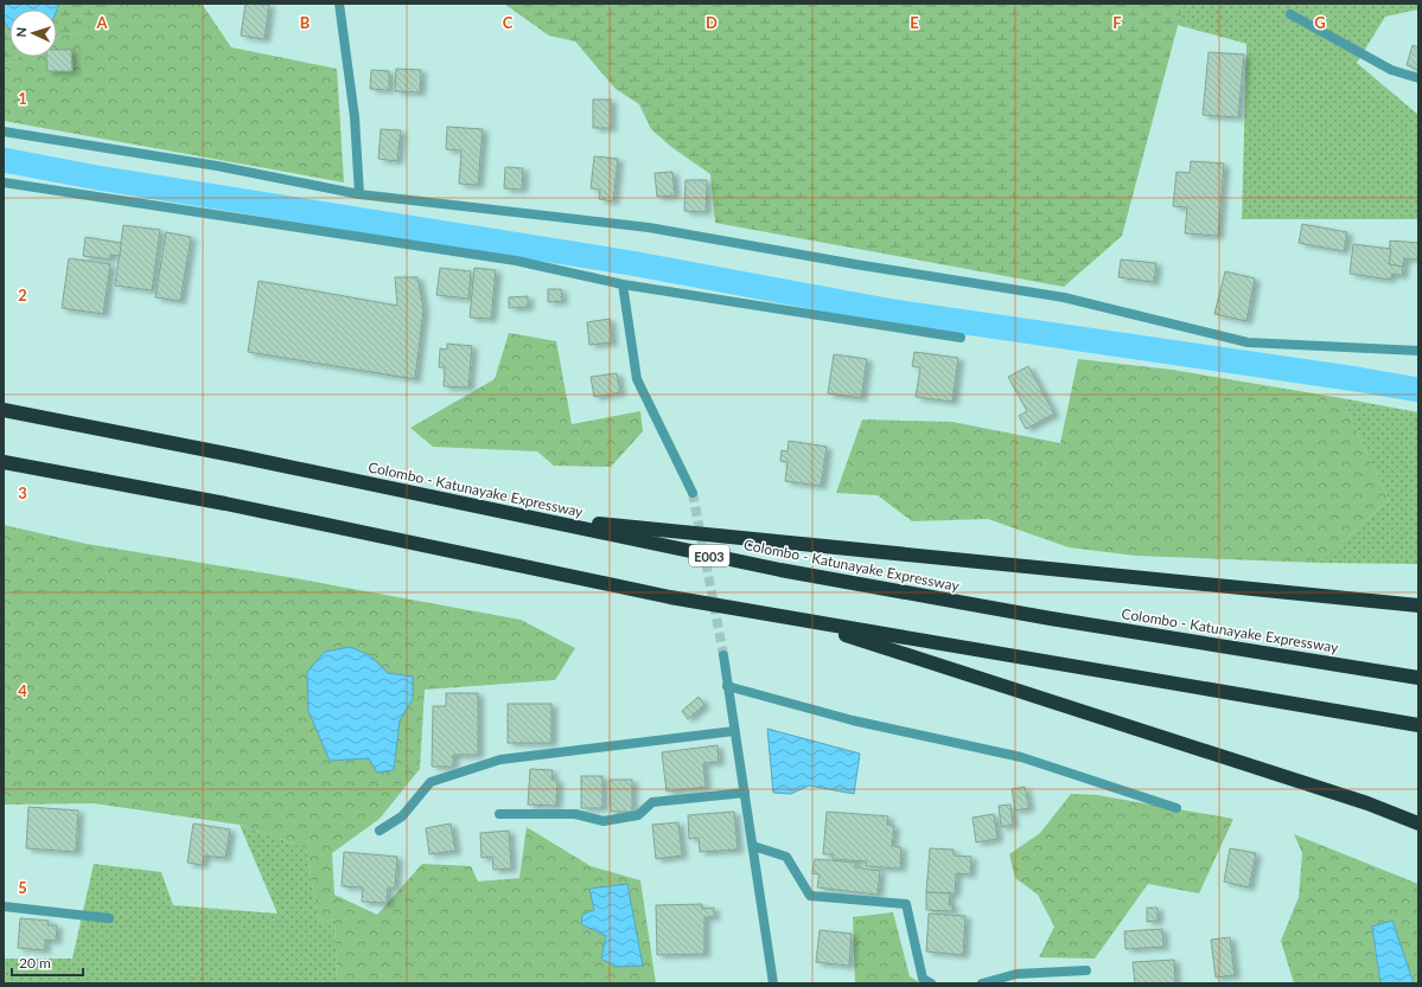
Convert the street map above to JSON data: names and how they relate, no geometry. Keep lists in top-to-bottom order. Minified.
{"streets":{"highway":["Colombo - Katunayake Expressway","E003"]},"scale_bar":"20 m","north":"left","grid":{"columns":["A","B","C","D","E","F","G"],"rows":["1","2","3","4","5"]}}
